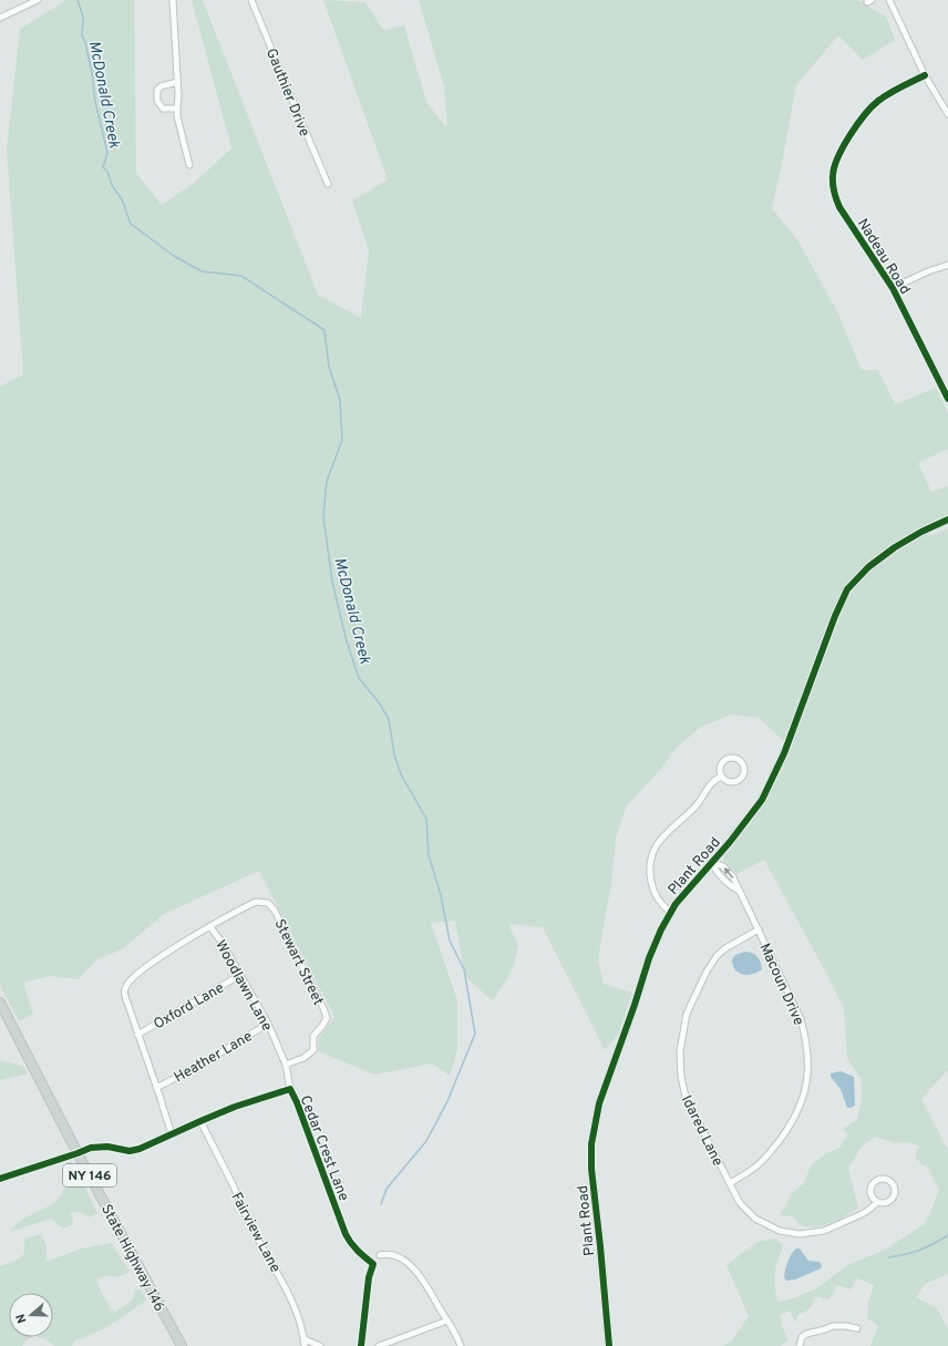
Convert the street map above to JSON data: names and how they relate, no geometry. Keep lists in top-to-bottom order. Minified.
{"streets":{"main road":["NY 146","State Highway 146"],"street":["Gauthier Drive","Nadeau Road","Plant Road","Stewart Street","Macoun Drive","Woodlawn Lane","Oxford Lane","Heather Lane","Idared Lane","Cedar Crest Lane","Fairview Lane"]},"crossings":[["Plant Road","Macoun Drive"],["Stewart Street","Woodlawn Lane"],["Macoun Drive","Idared Lane"],["Woodlawn Lane","Oxford Lane"],["Woodlawn Lane","Heather Lane"],["Woodlawn Lane","Cedar Crest Lane"],["Cedar Crest Lane","Fairview Lane"],["Cedar Crest Lane","State Highway 146"]],"water":["McDonald Creek"],"north":"left"}
